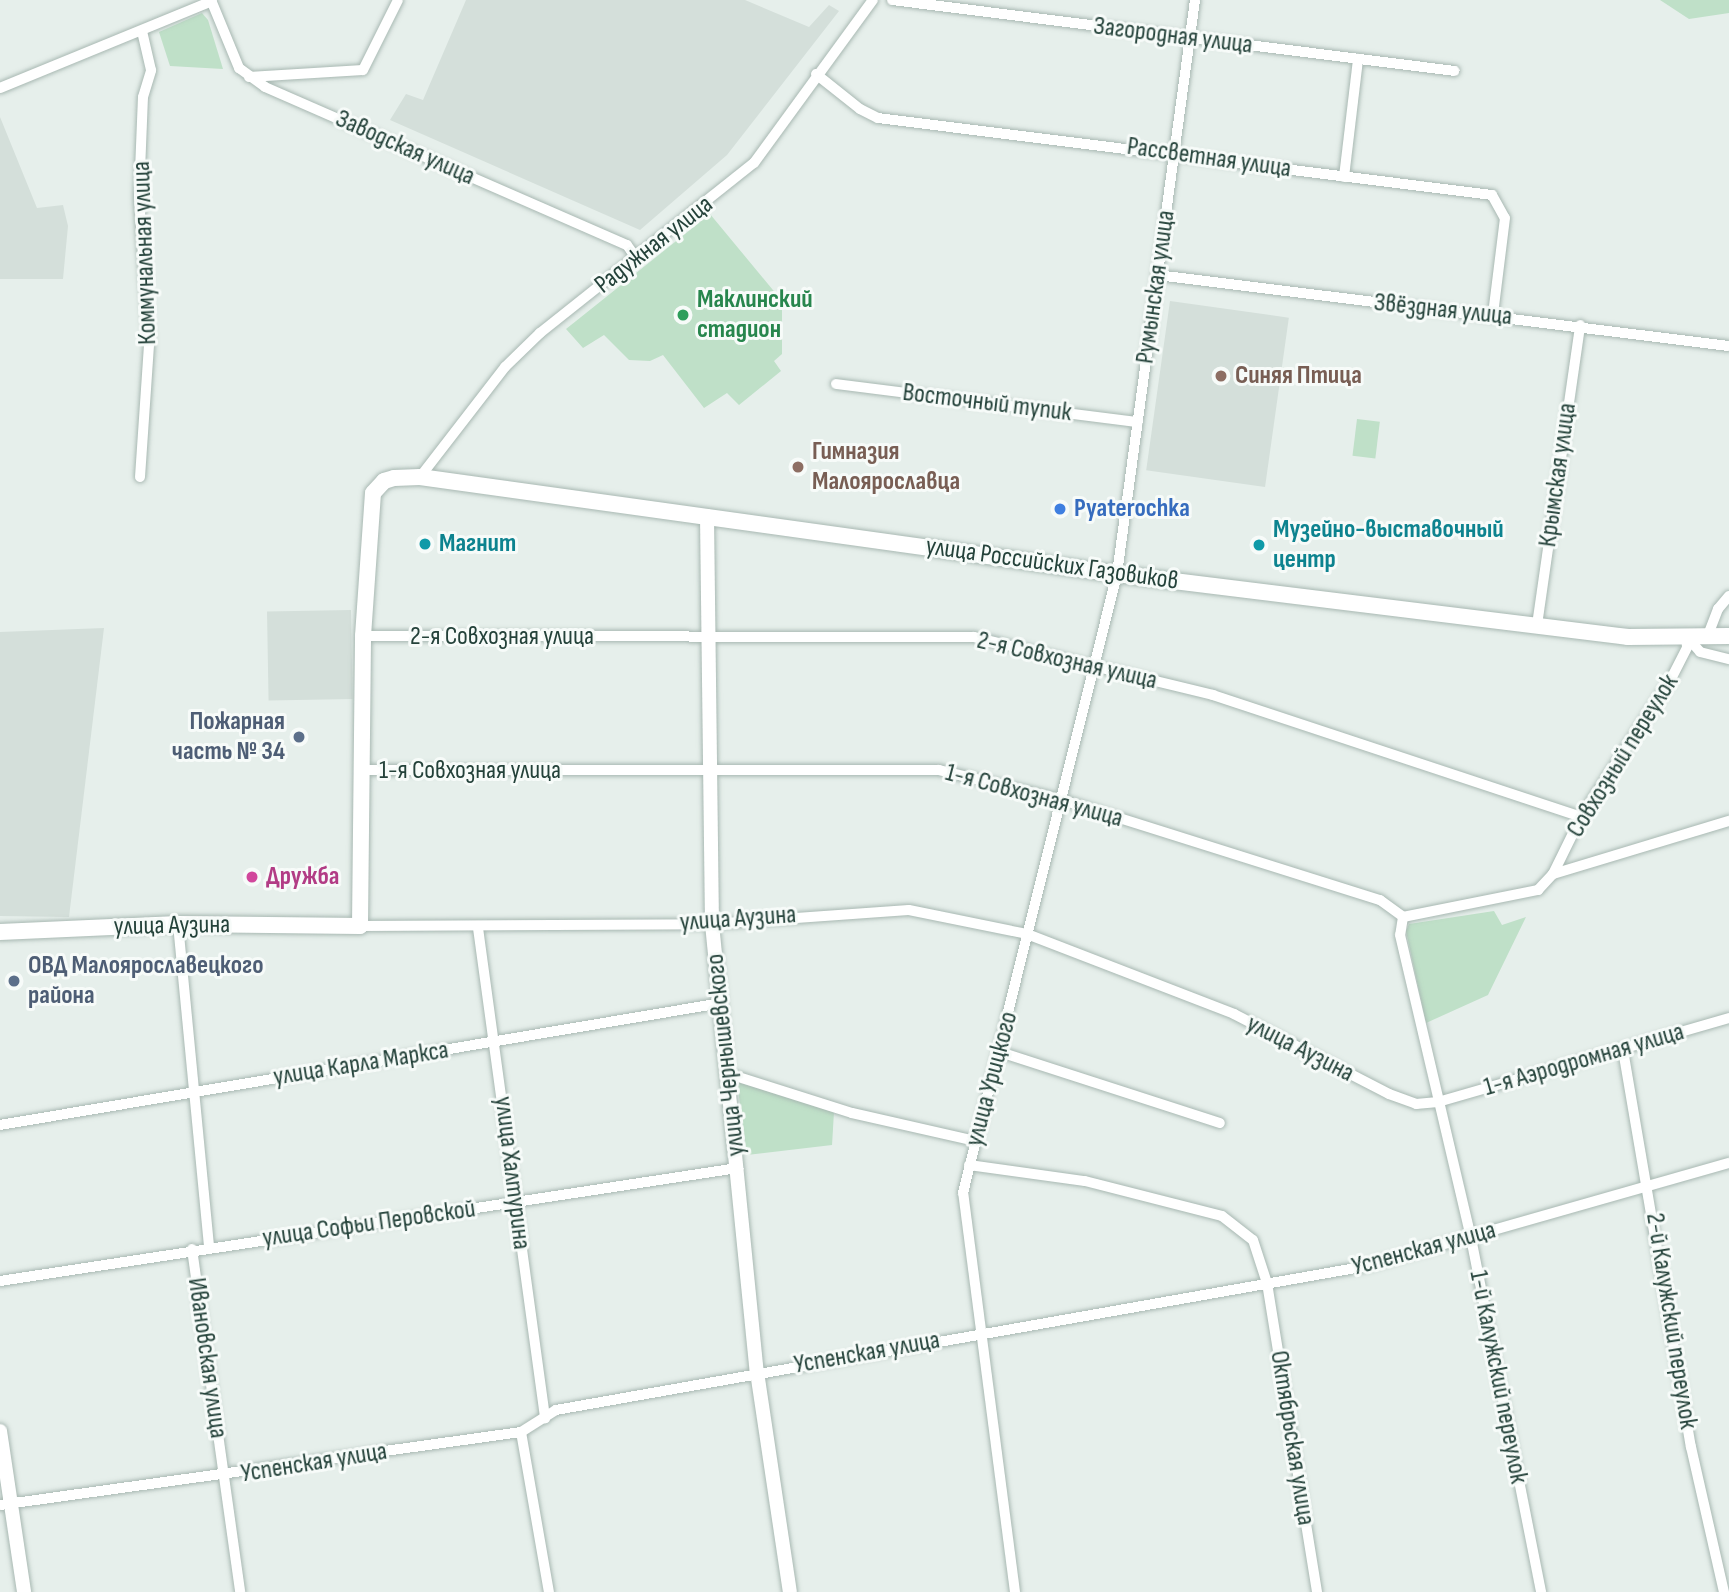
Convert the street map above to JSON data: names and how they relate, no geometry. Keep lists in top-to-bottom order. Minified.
{"streets":{"main road":["улица Российских Газовиков","улица Аузина"],"street":["Загородная улица","Заводская улица","Рассветная улица","Радужная улица","Коммунальная улица","Румынская улица","Звёздная улица","Восточный тупик","Крымская улица","2-я Совхозная улица","Совхозный переулок","1-я Совхозная улица","улица Чернышевского","1-я Аэродромная улица","улица Карла Маркса","улица Урицкого","улица Халтурина","улица Софьи Перовской","Успенская улица","2-й Калужский переулок","Ивановская улица","1-й Калужский переулок","Октябрьская улица"]},"crossings":[["Загородная улица","Румынская улица"],["Заводская улица","Радужная улица"],["Рассветная улица","Радужная улица"],["Рассветная улица","Румынская улица"],["Рассветная улица","Звёздная улица"],["Радужная улица","улица Российских Газовиков"],["Румынская улица","Звёздная улица"],["Румынская улица","Восточный тупик"],["Румынская улица","улица Российских Газовиков"],["Румынская улица","улица Урицкого"],["Звёздная улица","Крымская улица"],["Крымская улица","улица Российских Газовиков"],["улица Российских Газовиков","2-я Совхозная улица"],["улица Российских Газовиков","Совхозный переулок"],["улица Российских Газовиков","улица Чернышевского"],["улица Российских Газовиков","улица Урицкого"],["2-я Совхозная улица","Совхозный переулок"],["2-я Совхозная улица","улица Чернышевского"],["2-я Совхозная улица","улица Урицкого"],["1-я Совхозная улица","улица Чернышевского"],["1-я Совхозная улица","улица Урицкого"],["1-я Совхозная улица","1-й Калужский переулок"],["улица Аузина","улица Чернышевского"],["улица Аузина","1-я Аэродромная улица"],["улица Аузина","улица Урицкого"],["улица Аузина","улица Халтурина"],["улица Аузина","Ивановская улица"],["улица Аузина","1-й Калужский переулок"],["улица Чернышевского","улица Карла Маркса"],["улица Чернышевского","улица Софьи Перовской"],["улица Чернышевского","Успенская улица"],["1-я Аэродромная улица","2-й Калужский переулок"],["1-я Аэродромная улица","1-й Калужский переулок"],["улица Карла Маркса","улица Халтурина"],["улица Карла Маркса","Ивановская улица"],["улица Урицкого","Успенская улица"],["улица Халтурина","улица Софьи Перовской"],["улица Халтурина","Успенская улица"],["улица Софьи Перовской","Ивановская улица"],["Успенская улица","2-й Калужский переулок"],["Успенская улица","Ивановская улица"],["Успенская улица","1-й Калужский переулок"],["Успенская улица","Октябрьская улица"]],"places":["Маклинский стадион","Синяя Птица","Гимназия Малоярославца","Pyaterochka","Магнит","Музейно-выставочный центр","Пожарная часть № 34","Дружба","ОВД Малоярославецкого района"]}
